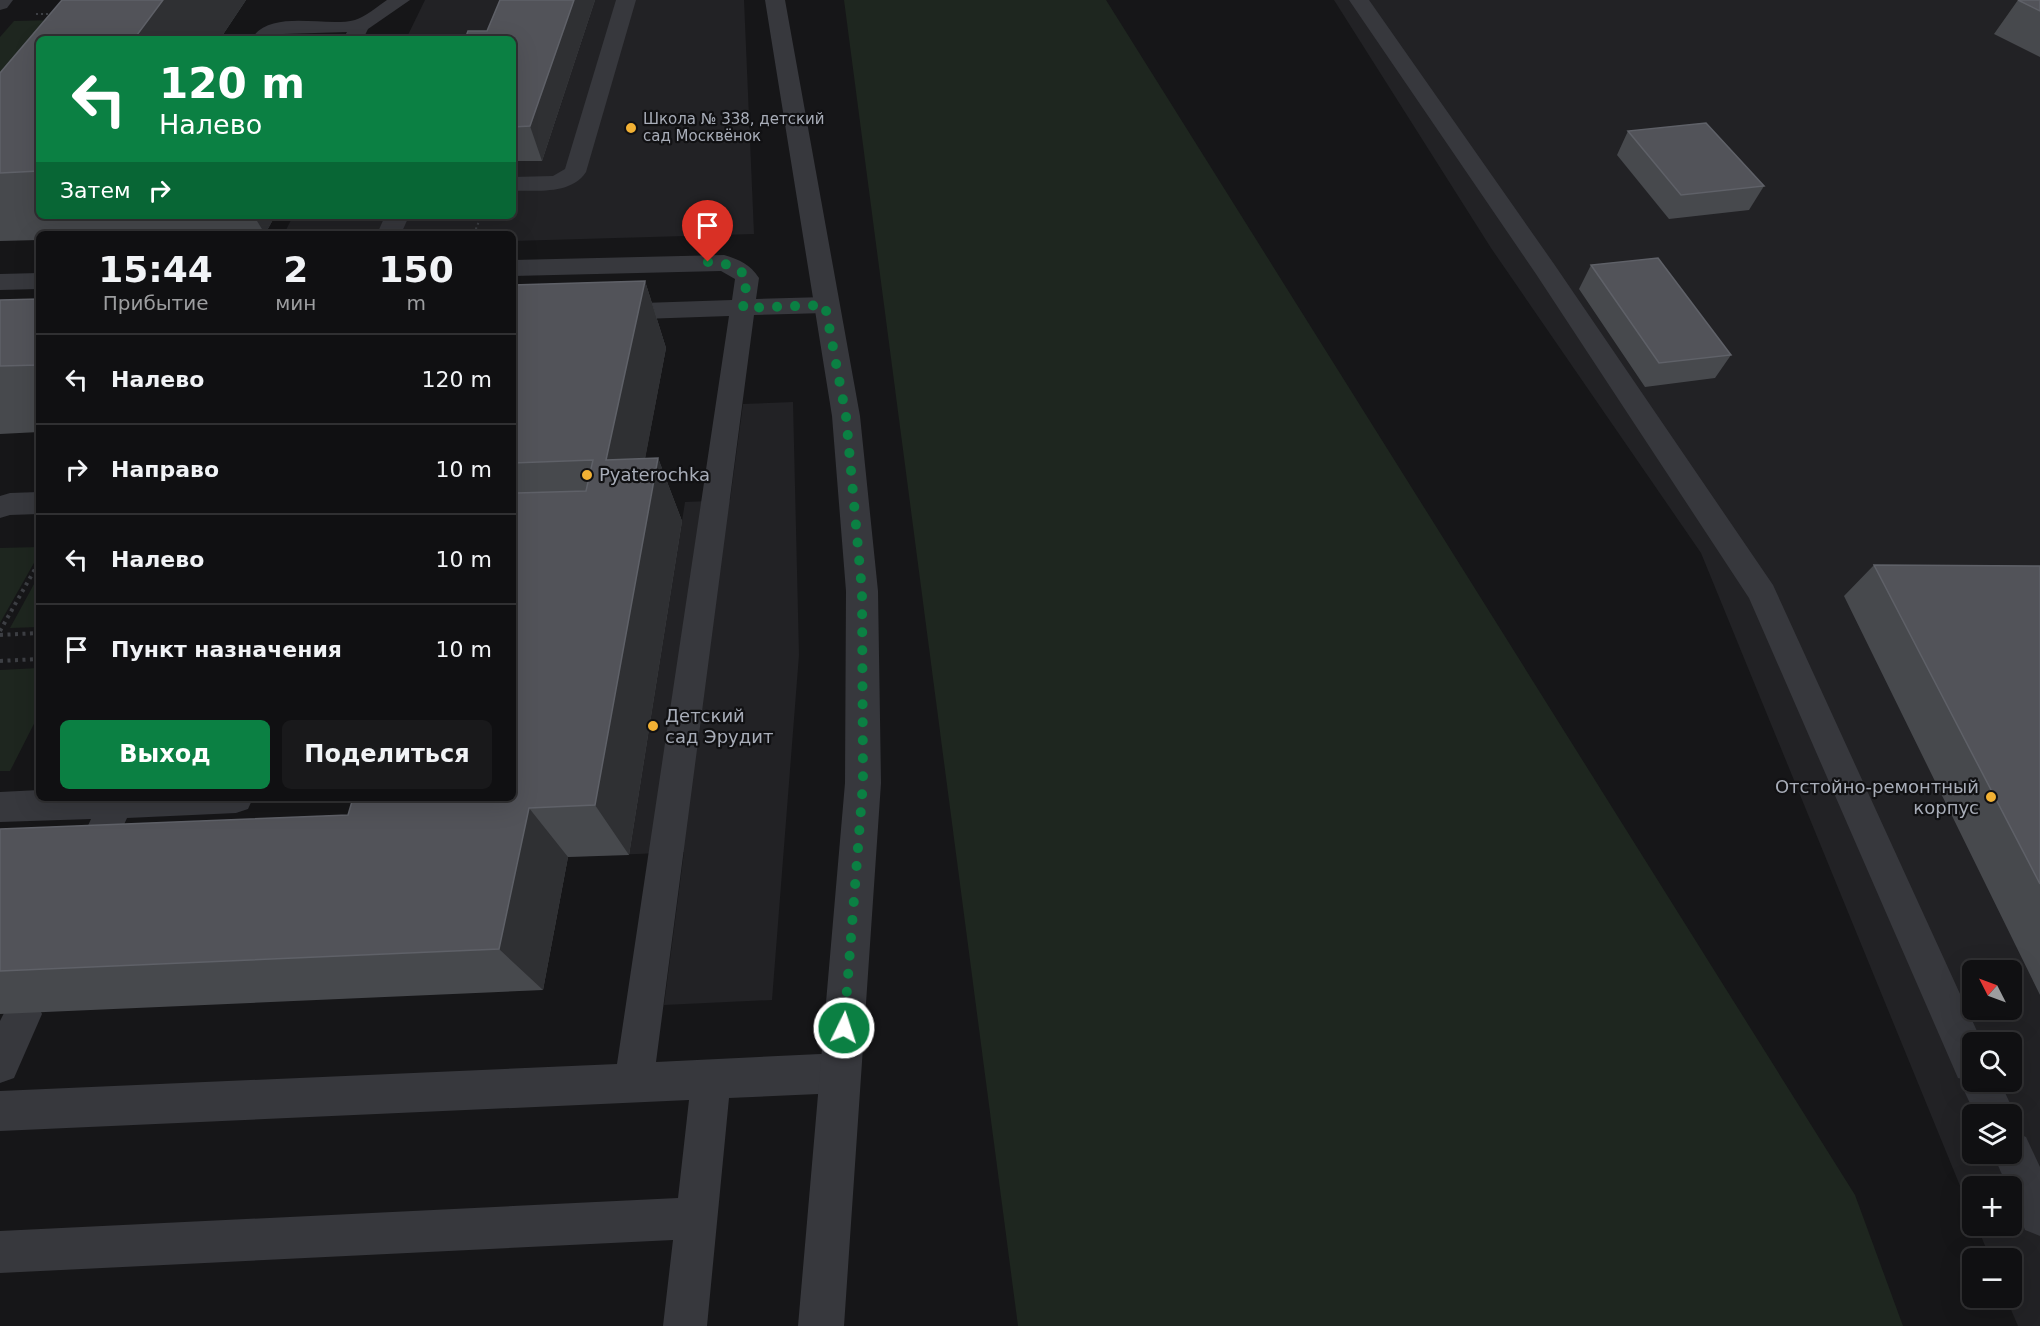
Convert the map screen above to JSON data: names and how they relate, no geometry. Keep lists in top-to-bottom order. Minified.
{"places":["Школа № 338, детский сад Москвёнок","Pyaterochka","Детский сад Эрудит","Отстойно-ремонтный корпус"],"north":"top left","page":{"turn":["120 m","Налево"],"then":"Затем","eta":["15:44","Прибытие","2","мин","150","m"],"list":[{"name":"Налево","value":"120 m"},{"name":"Направо","value":"10 m"},{"name":"Налево","value":"10 m"},{"name":"Пункт назначения","value":"10 m"}],"buttons":["Выход","Поделиться"],"map_buttons":["+","−"]}}
